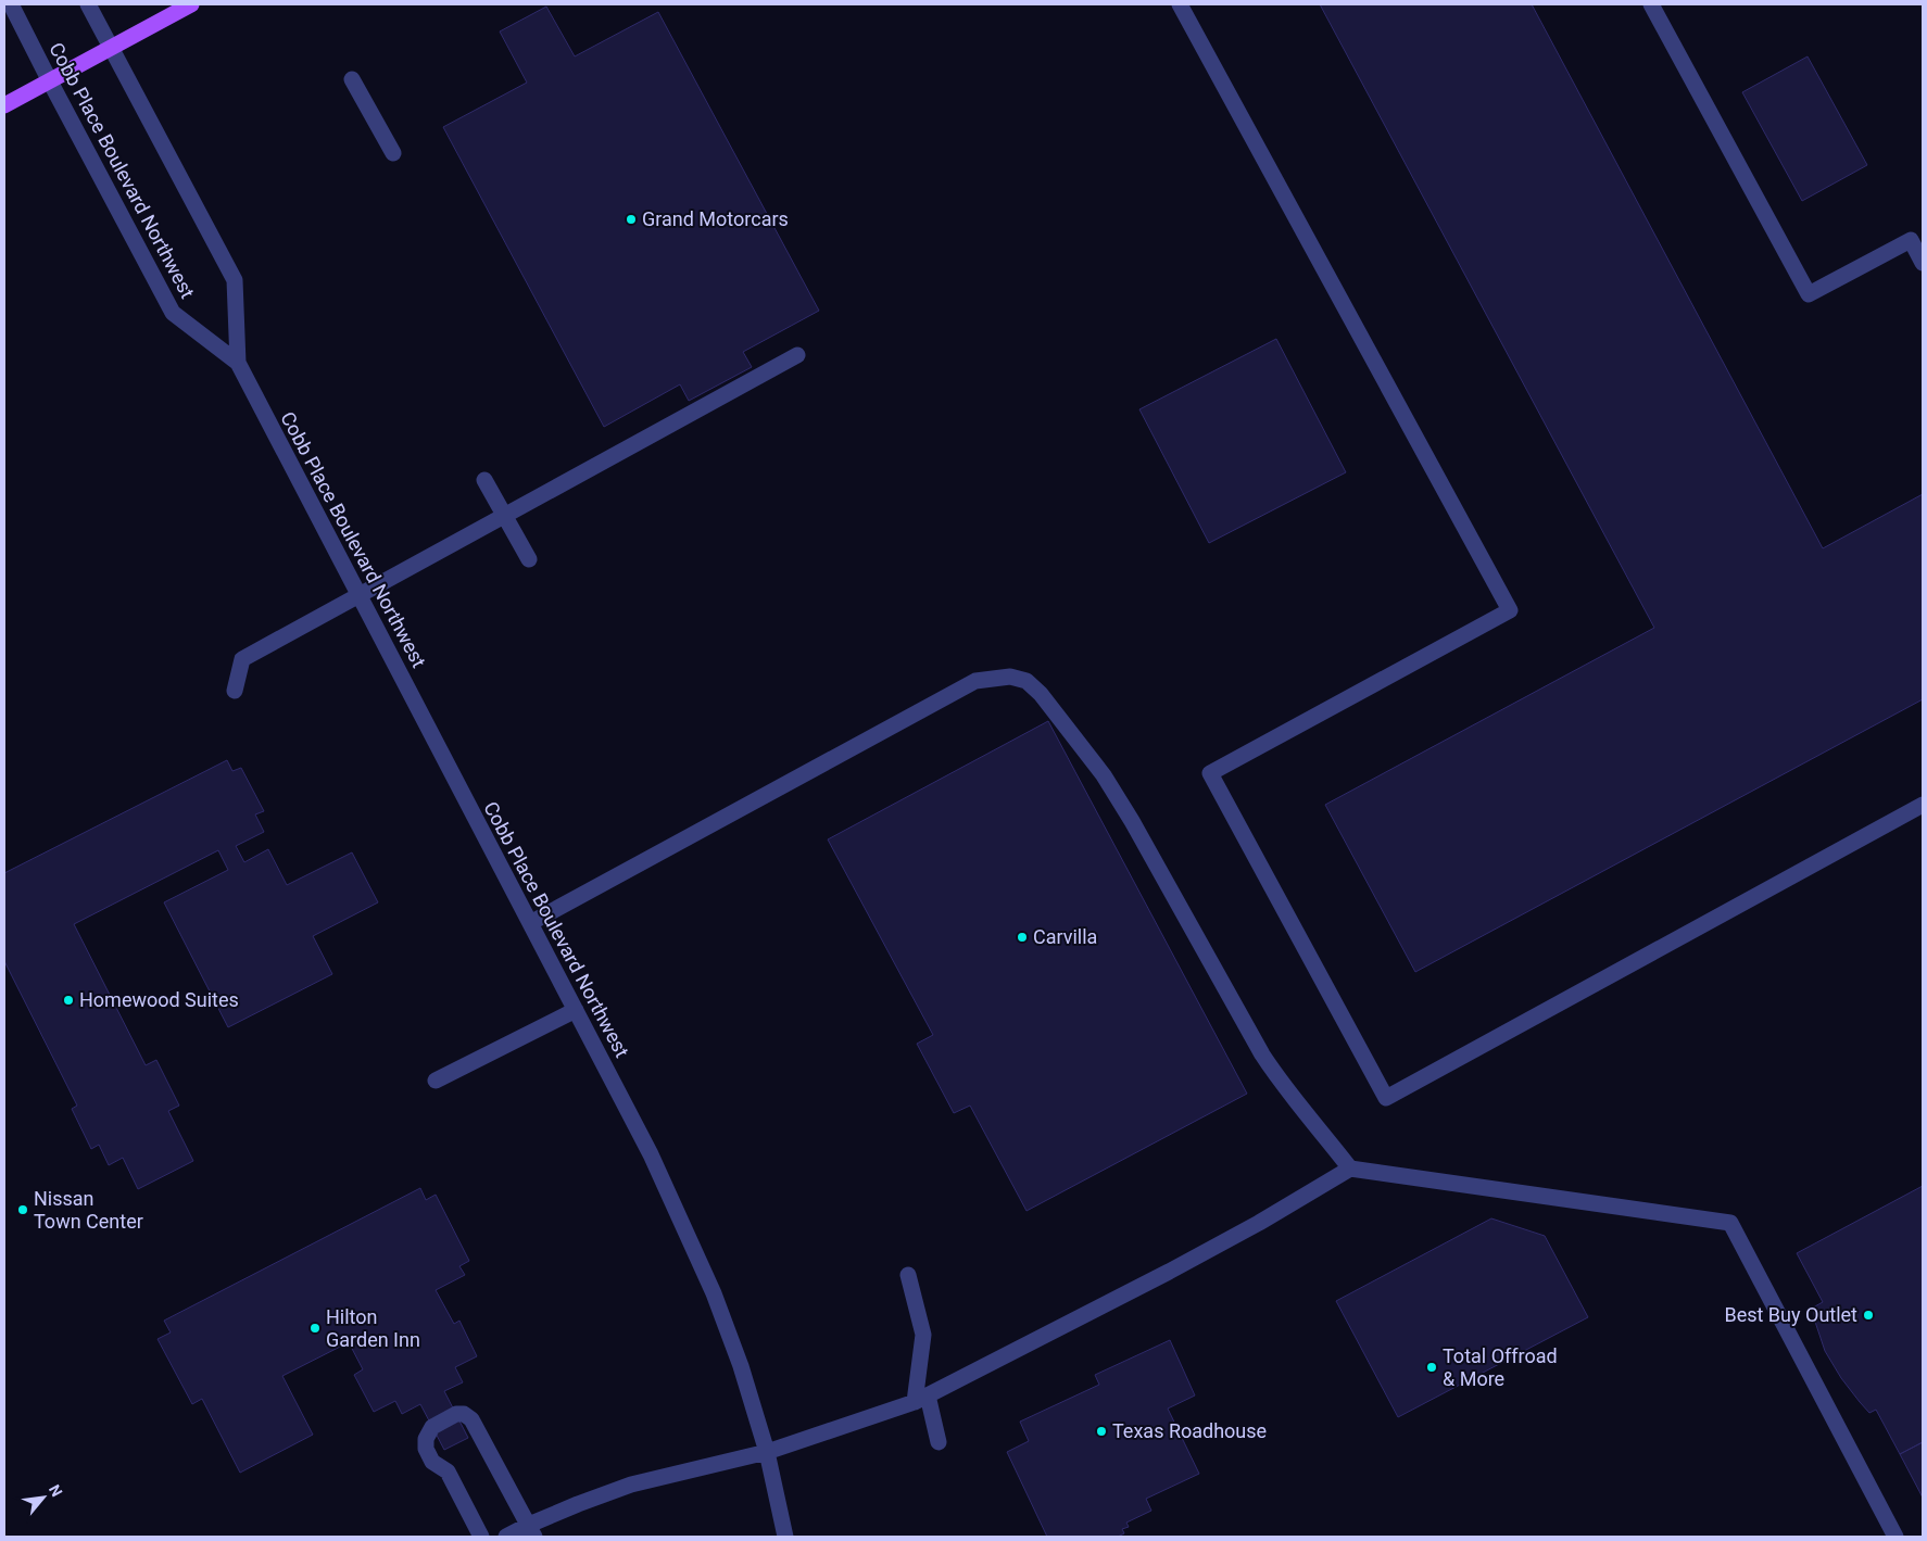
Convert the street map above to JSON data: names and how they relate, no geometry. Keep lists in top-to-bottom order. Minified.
{"streets":{"street":["Cobb Place Boulevard Northwest"]},"places":["Grand Motorcars","Carvilla","Homewood Suites","Nissan Town Center","Best Buy Outlet","Hilton Garden Inn","Total Offroad & More","Texas Roadhouse"],"north":"top right"}
